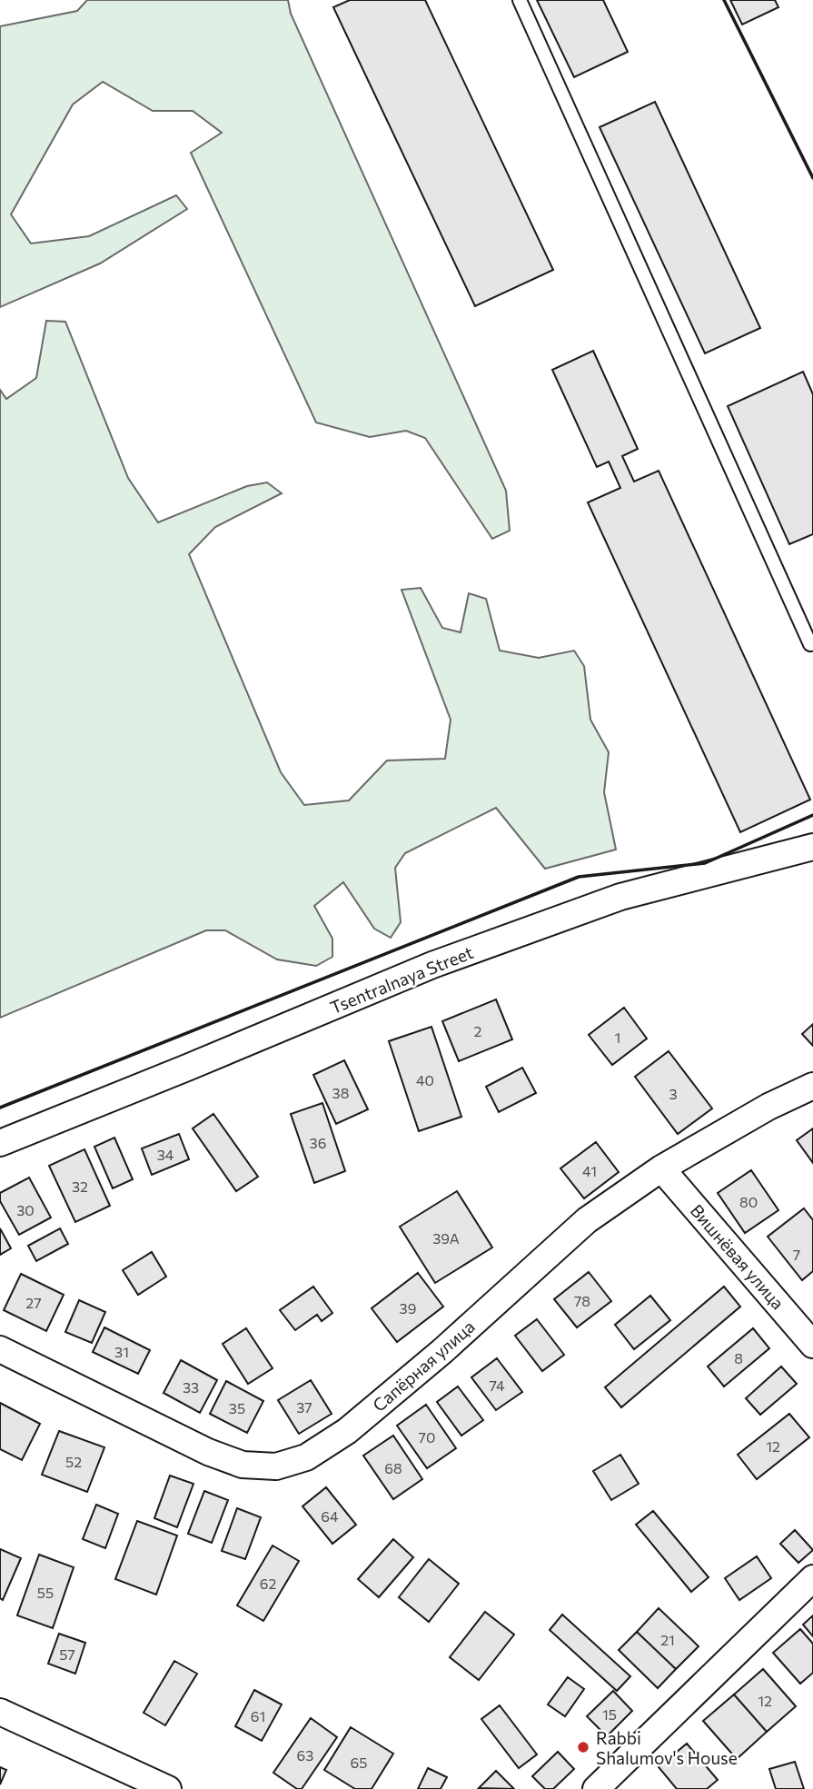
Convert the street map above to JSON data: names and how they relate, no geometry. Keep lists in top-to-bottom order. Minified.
{"streets":{"street":["Tsentralnaya Street","Вишнёвая улица","Сапёрная улица"]},"crossings":[["Вишнёвая улица","Сапёрная улица"]],"places":["Rabbi Shalumov's House"],"house_numbers":["2","1","40","38","3","36","34","41","32","80","30","39А","7","78","27","39","31","8","74","33","37","35","70","12","52","68","64","62","55","21","57","12","15","61","63","65"]}
